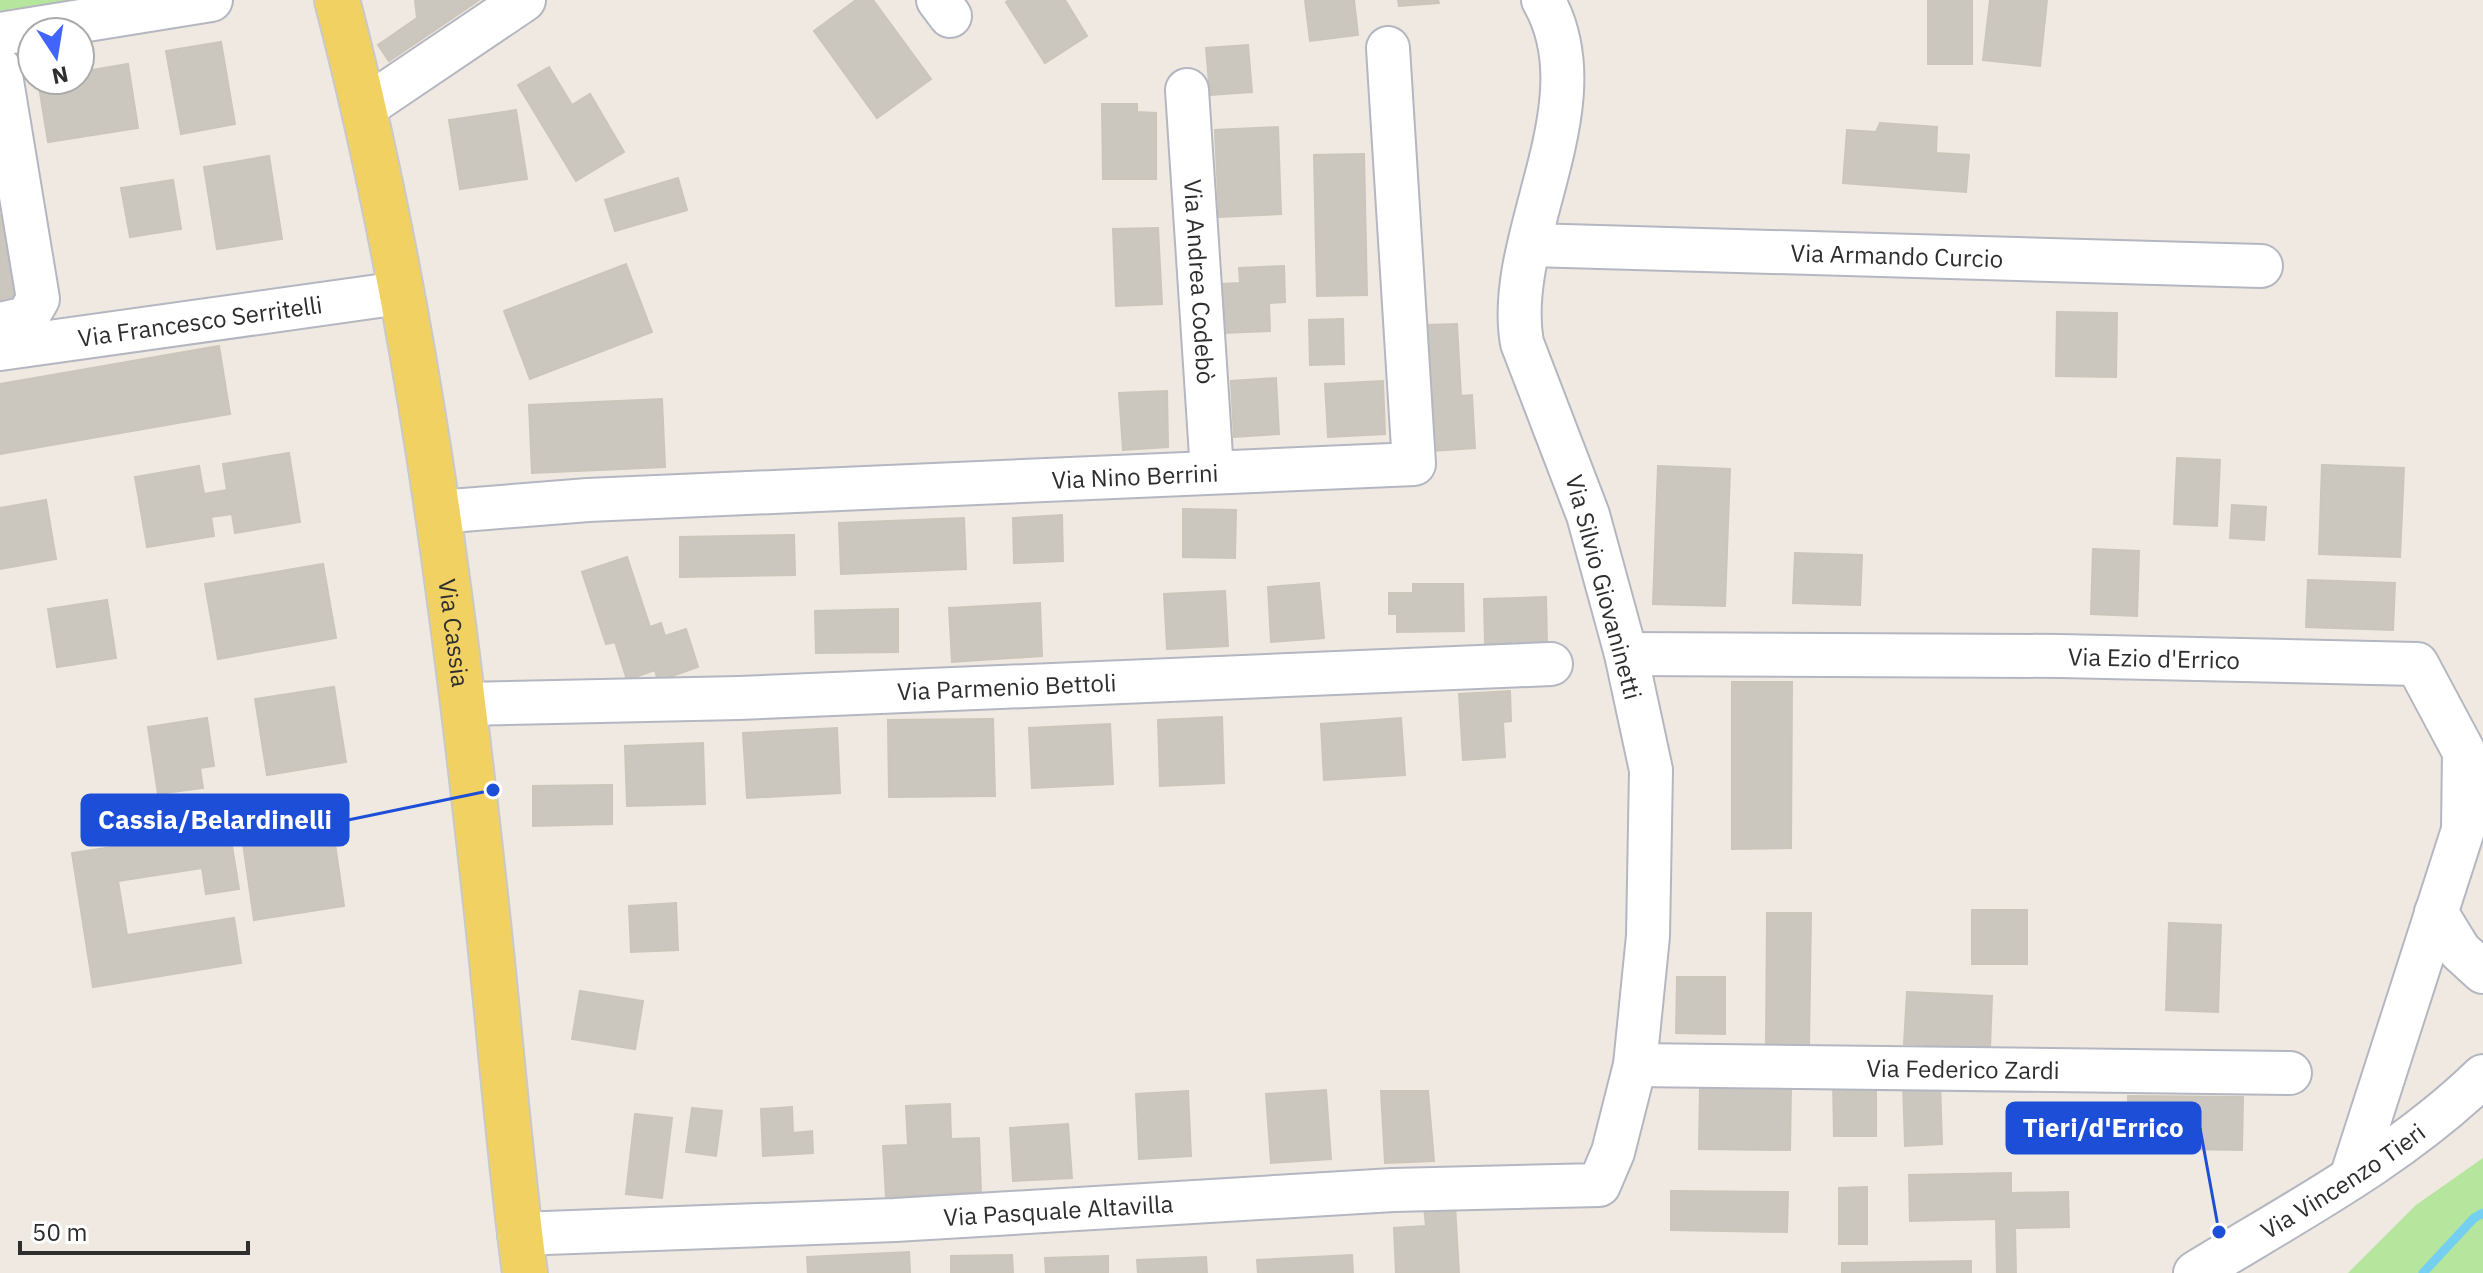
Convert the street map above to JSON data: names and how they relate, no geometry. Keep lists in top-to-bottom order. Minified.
{"streets":{"main road":["Via Cassia"],"street":["Via Armando Curcio","Via Andrea Codebò","Via Francesco Serritelli","Via Nino Berrini","Via Silvio Giovaninetti","Via Ezio d'Errico","Via Parmenio Bettoli","Via Federico Zardi","Via Vincenzo Tieri","Via Pasquale Altavilla"]},"crossings":[["Via Armando Curcio","Via Silvio Giovaninetti"],["Via Andrea Codebò","Via Nino Berrini"],["Via Francesco Serritelli","Via Cassia"],["Via Nino Berrini","Via Cassia"],["Via Silvio Giovaninetti","Via Ezio d'Errico"],["Via Silvio Giovaninetti","Via Federico Zardi"],["Via Silvio Giovaninetti","Via Pasquale Altavilla"],["Via Cassia","Via Parmenio Bettoli"],["Via Cassia","Via Pasquale Altavilla"],["Via Ezio d'Errico","Via Vincenzo Tieri"]],"places":["Cassia/Belardinelli","Tieri/d'Errico"],"scale_bar":"50 m","north":"bottom"}
